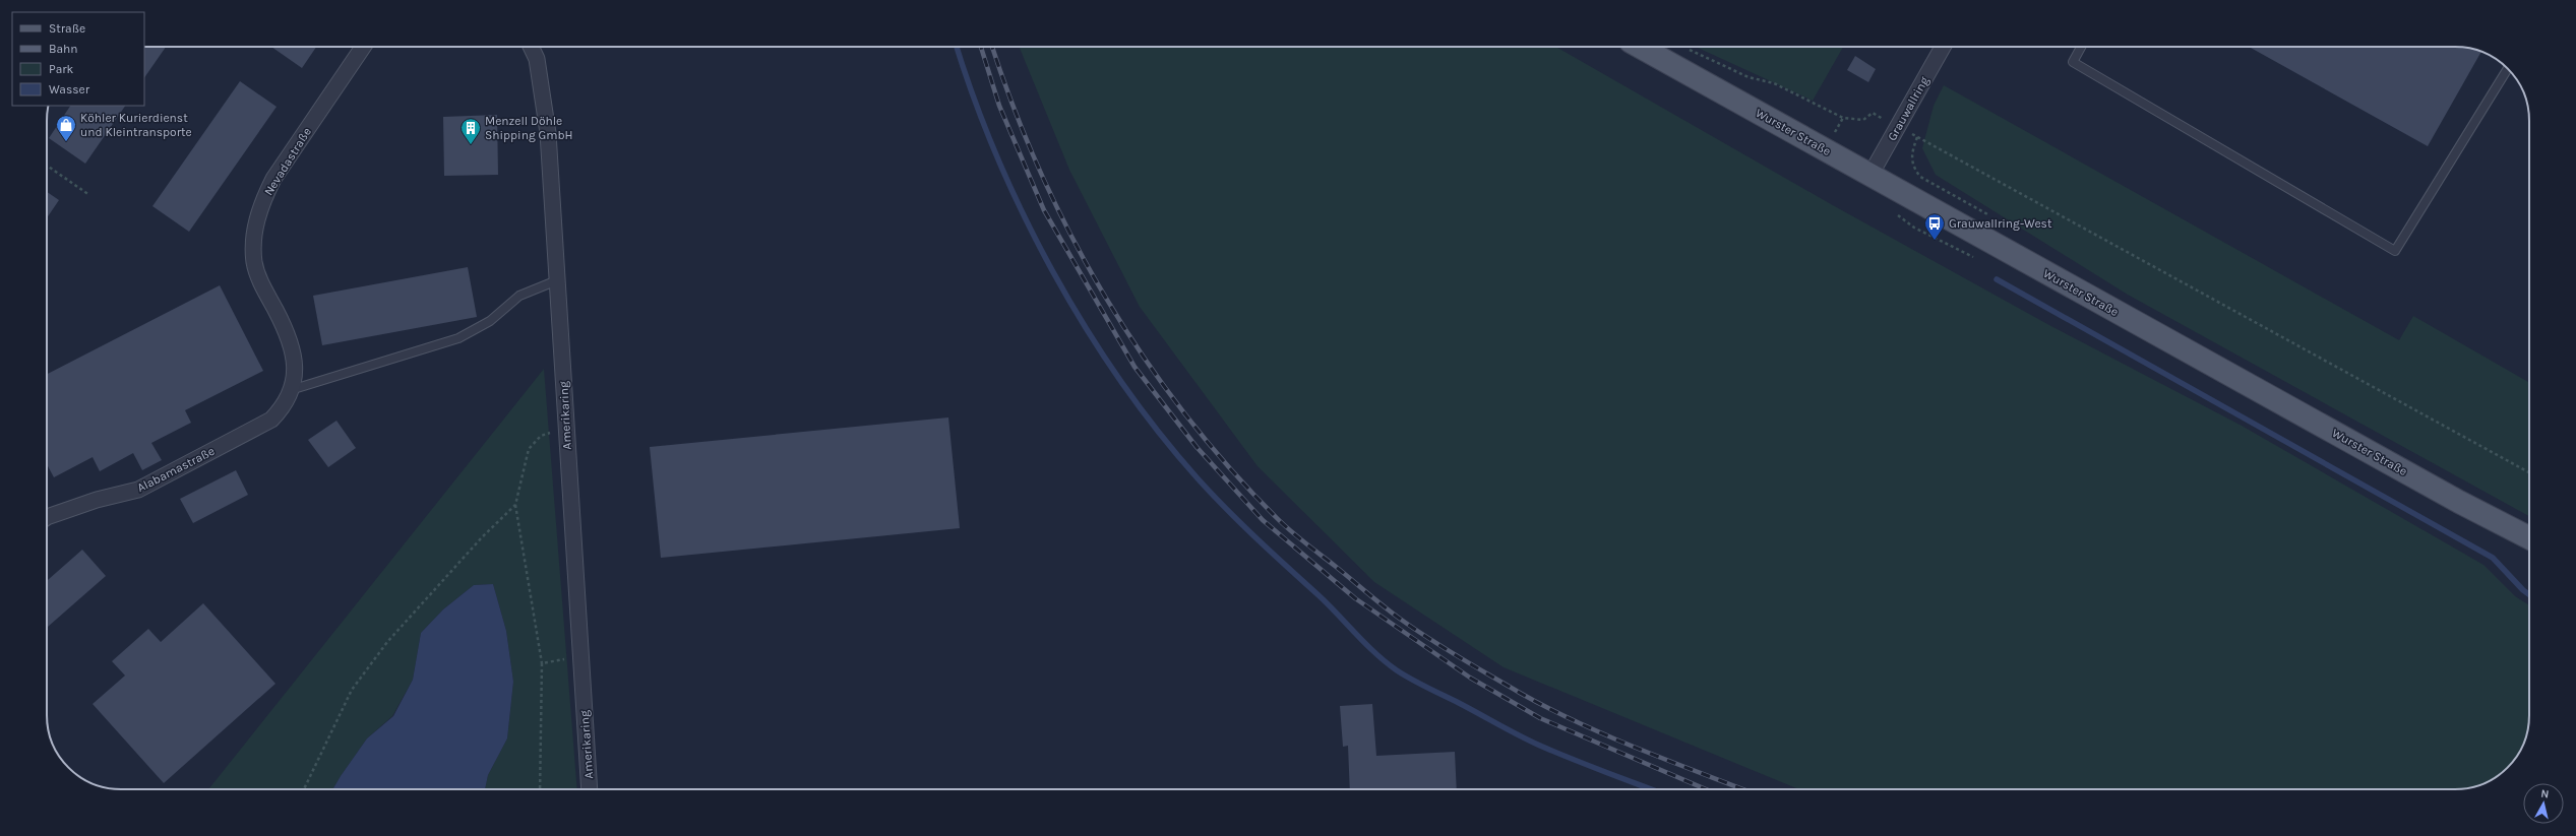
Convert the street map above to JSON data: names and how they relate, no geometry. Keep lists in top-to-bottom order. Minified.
{"streets":{"main road":["Wurster Straße"],"street":["Grauwallring","Nevadastraße","Amerikaring","Alabamastraße"]},"crossings":[["Grauwallring","Wurster Straße"],["Nevadastraße","Alabamastraße"]],"places":{"shop":["Köhler Kurierdienst und Kleintransporte"],"building":["Menzell Döhle Shipping GmbH"],"bus stop":["Grauwallring-West"]},"legend":["Straße","Bahn","Park","Wasser"],"north":"top"}
